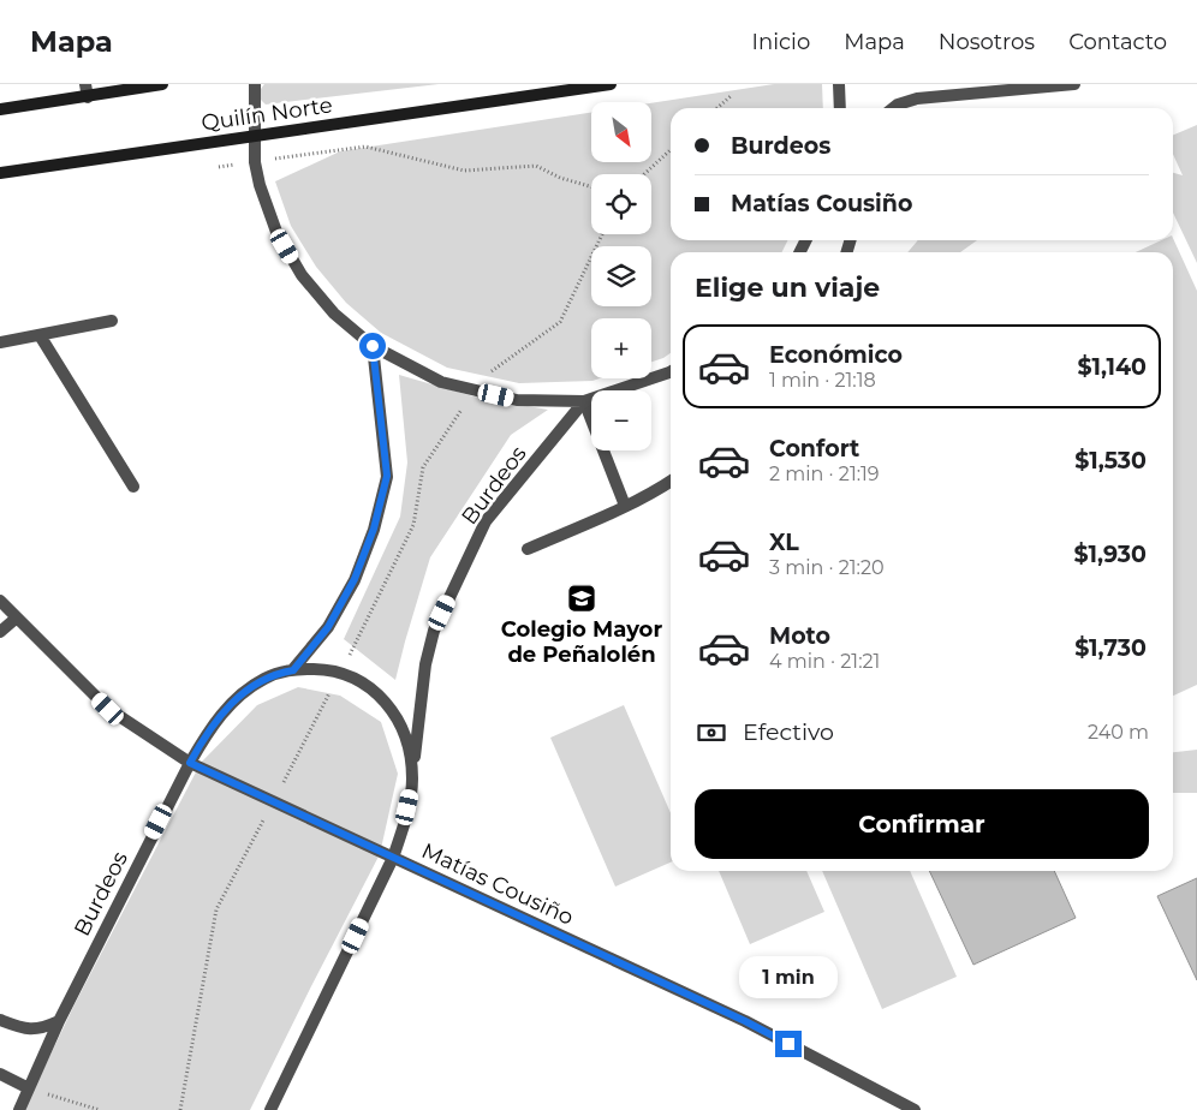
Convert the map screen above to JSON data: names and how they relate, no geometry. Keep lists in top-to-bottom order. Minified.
{"streets":{"street":["Quilín Norte","Burdeos","Matías Cousiño"]},"crossings":[["Burdeos","Matías Cousiño"]],"places":{"school or university":["Colegio Mayor de Peñalolén"]},"north":"bottom right","page":{"header":"Mapa","nav":["Inicio","Mapa","Nosotros","Contacto"],"map_buttons":["+","−"],"banner":["Burdeos","Matías Cousiño"],"heading":"Elige un viaje","list":[{"name":"Económico","note":"1 min · 21:18","value":"$1,140"},{"name":"Confort","note":"2 min · 21:19","value":"$1,530"},{"name":"XL","note":"3 min · 21:20","value":"$1,930"},{"name":"Moto","note":"4 min · 21:21","value":"$1,730"}],"pay":["Efectivo","240 m"],"buttons":"Confirmar","bubble":"1 min"}}
